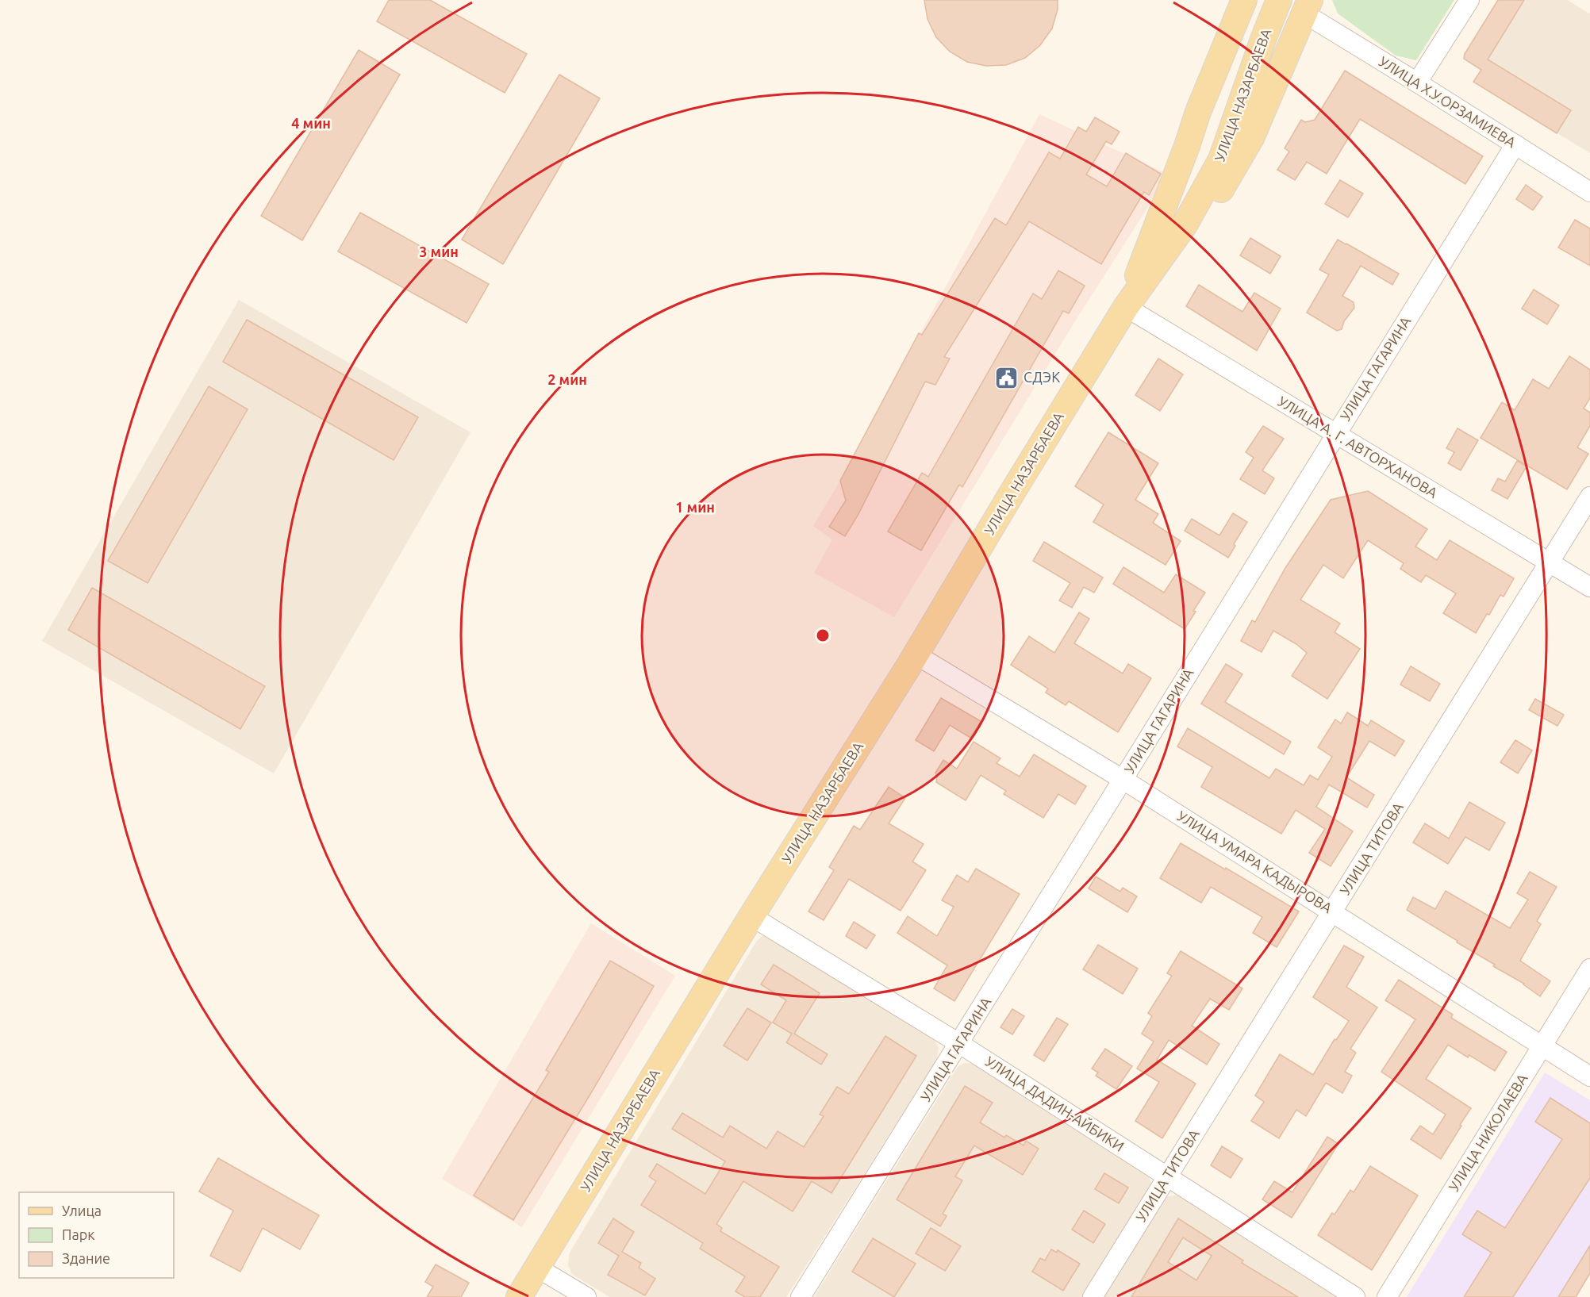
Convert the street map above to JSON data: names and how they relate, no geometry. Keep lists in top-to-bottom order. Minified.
{"streets":{"main road":["УЛИЦА НАЗАРБАЕВА"],"street":["УЛИЦА Х.У.ОРЗАМИЕВА","УЛИЦА ГАГАРИНА","УЛИЦА А. Г. АВТОРХАНОВА","УЛИЦА ТИТОВА","УЛИЦА УМАРА КАДЫРОВА","УЛИЦА ДАДИН-АЙБИКИ","УЛИЦА НИКОЛАЕВА"]},"crossings":[["УЛИЦА НАЗАРБАЕВА","УЛИЦА А. Г. АВТОРХАНОВА"],["УЛИЦА НАЗАРБАЕВА","УЛИЦА УМАРА КАДЫРОВА"],["УЛИЦА НАЗАРБАЕВА","УЛИЦА ДАДИН-АЙБИКИ"],["УЛИЦА Х.У.ОРЗАМИЕВА","УЛИЦА ГАГАРИНА"],["УЛИЦА ГАГАРИНА","УЛИЦА А. Г. АВТОРХАНОВА"],["УЛИЦА ГАГАРИНА","УЛИЦА УМАРА КАДЫРОВА"],["УЛИЦА ГАГАРИНА","УЛИЦА ДАДИН-АЙБИКИ"],["УЛИЦА А. Г. АВТОРХАНОВА","УЛИЦА ТИТОВА"],["УЛИЦА ТИТОВА","УЛИЦА УМАРА КАДЫРОВА"],["УЛИЦА ТИТОВА","УЛИЦА ДАДИН-АЙБИКИ"],["УЛИЦА УМАРА КАДЫРОВА","УЛИЦА НИКОЛАЕВА"]],"places":{"public building":["СДЭК"]},"legend":["Улица","Парк","Здание"],"rings":["4 мин","3 мин","2 мин","1 мин"]}
